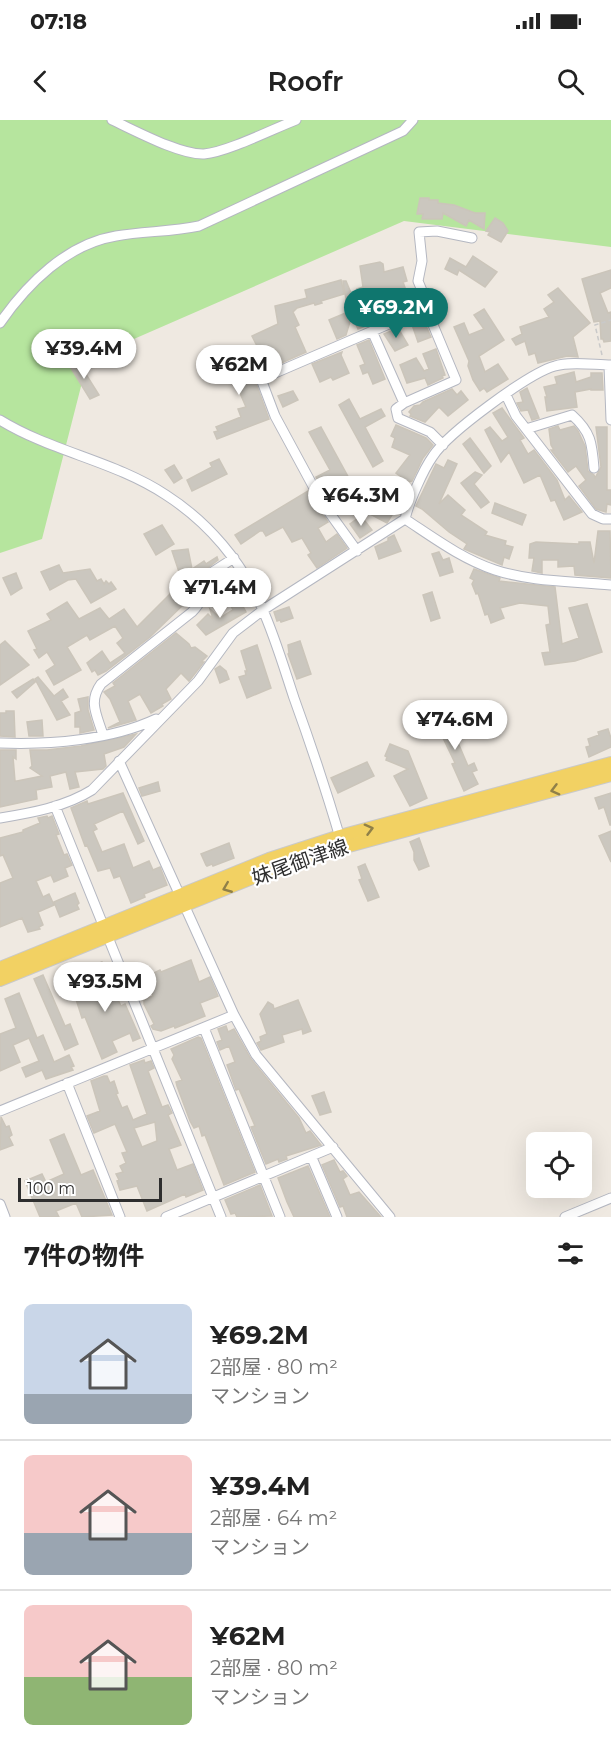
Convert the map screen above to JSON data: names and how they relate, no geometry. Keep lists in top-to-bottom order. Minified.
{"streets":{"main road":["妹尾御津線"]},"scale_bar":"100 m","page":{"status":"07:18","header":"Roofr","price":["¥69.2M","¥39.4M","¥62M","¥64.3M","¥71.4M","¥74.6M","¥93.5M"],"scale":"100 m","heading":"7件の物件","list":[{"name":"¥69.2M","note":"2部屋 · 80 m² · マンション"},{"name":"¥39.4M","note":"2部屋 · 64 m² · マンション"},{"name":"¥62M","note":"2部屋 · 80 m² · マンション"}]}}
